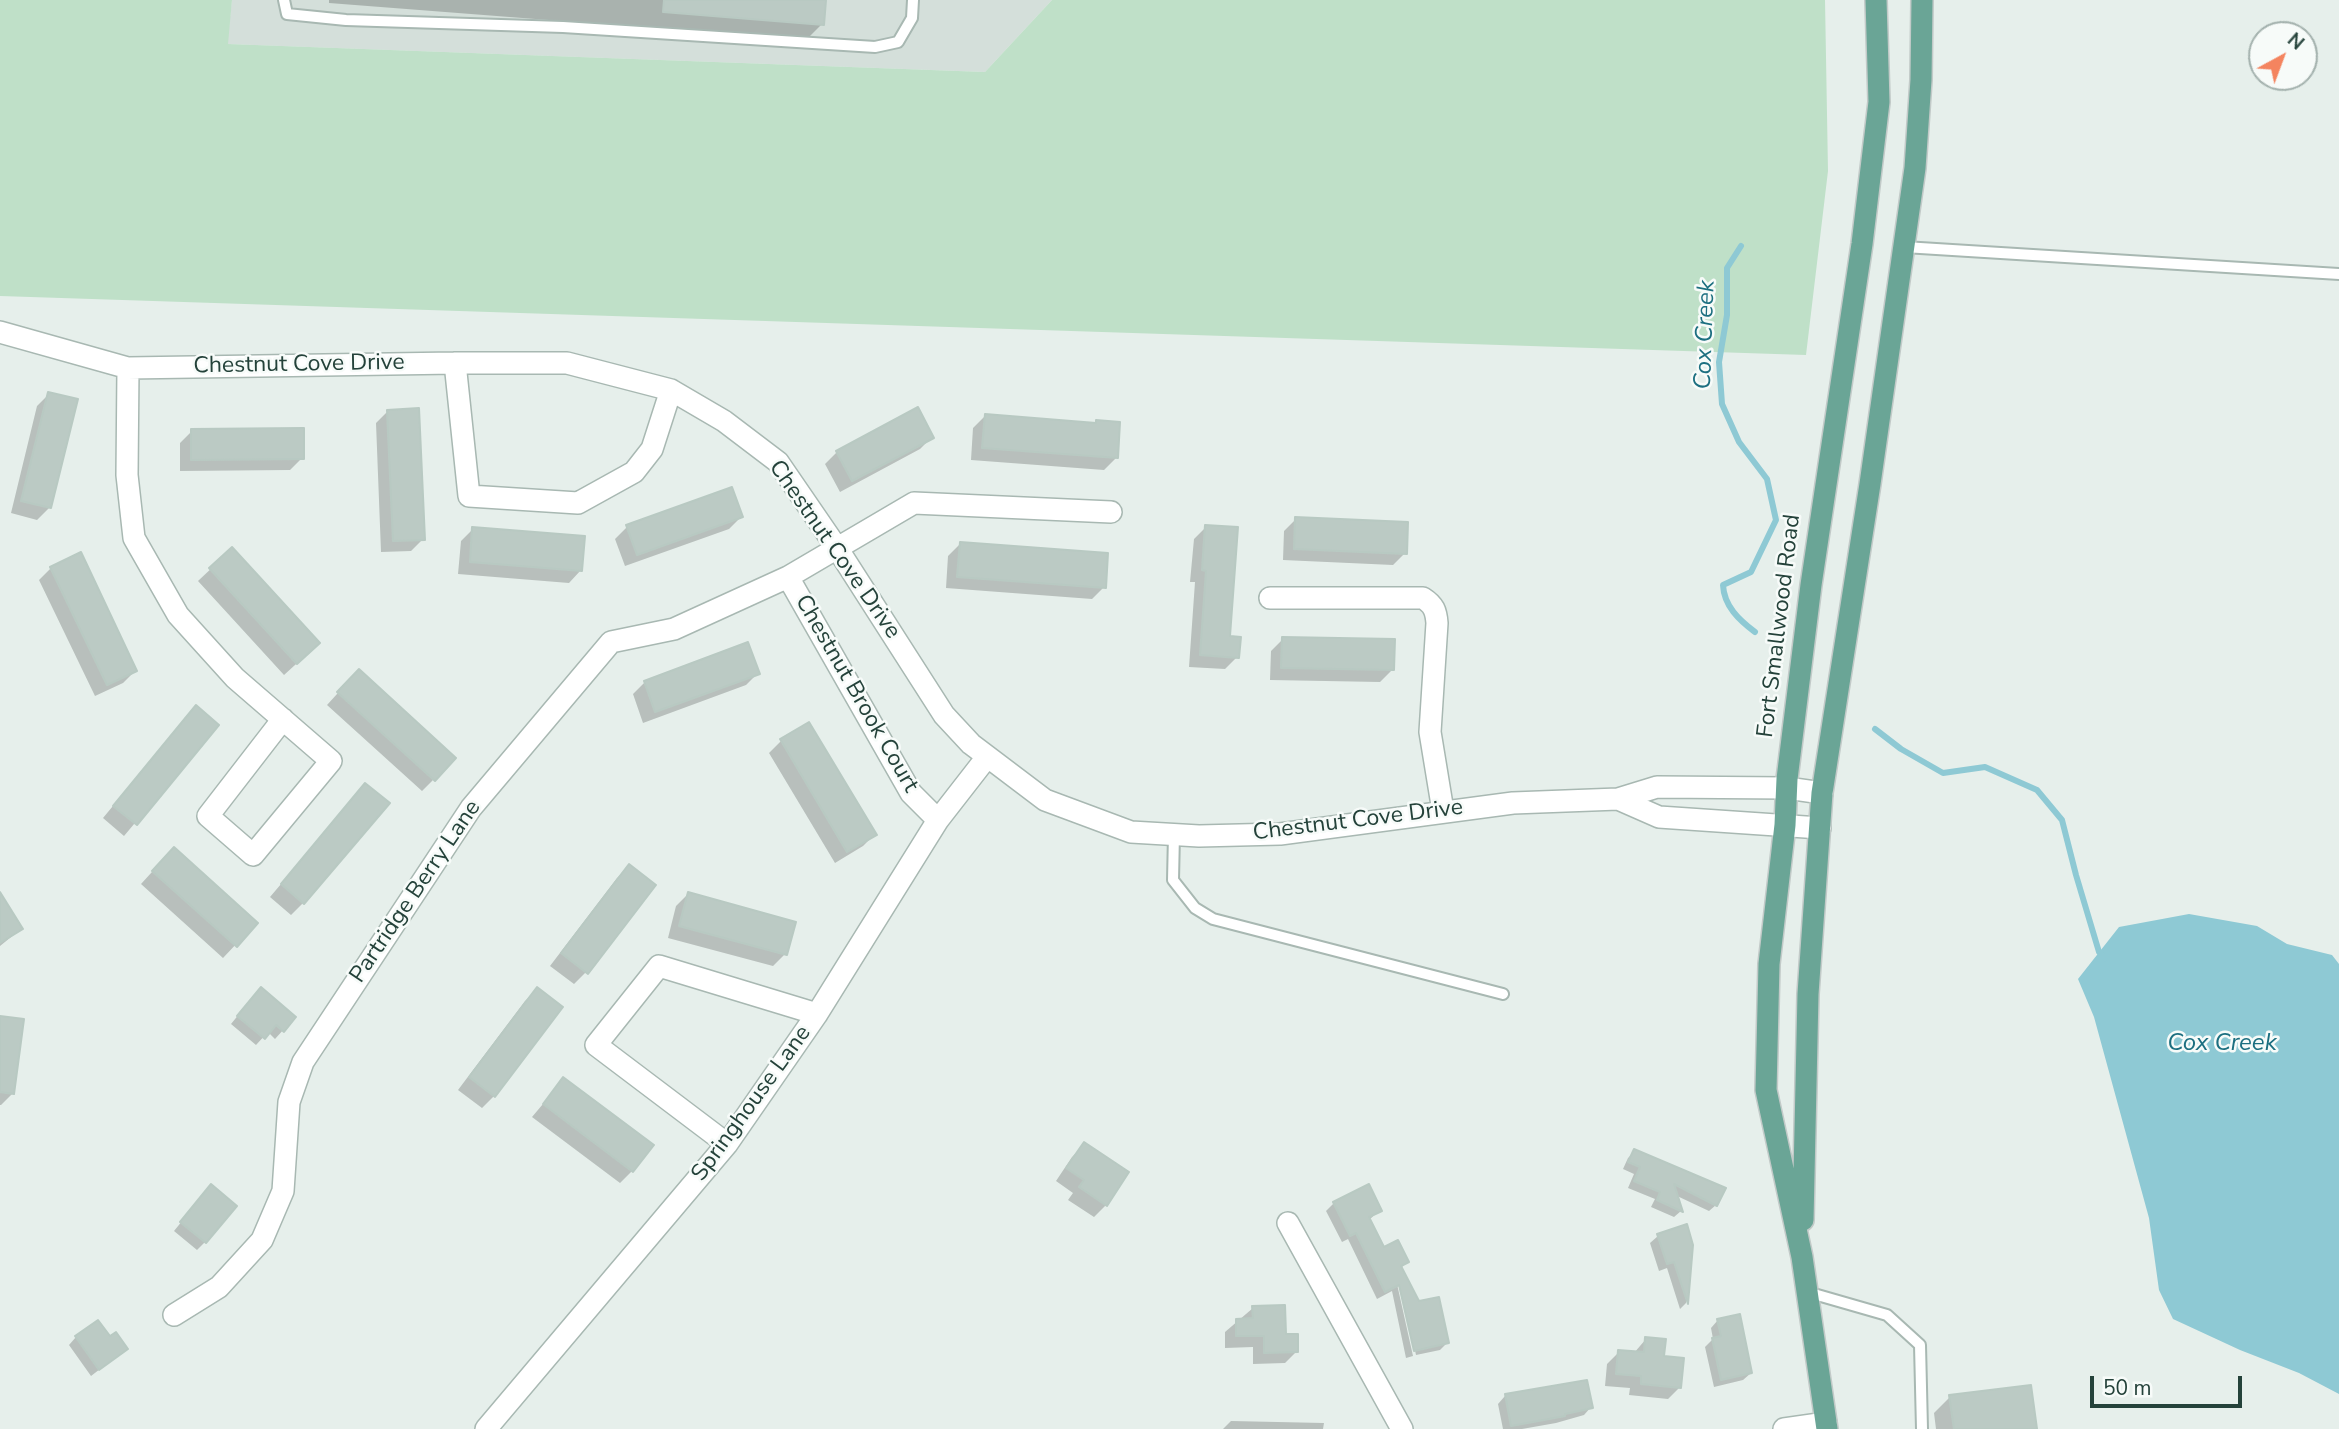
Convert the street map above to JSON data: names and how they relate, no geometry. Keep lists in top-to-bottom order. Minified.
{"streets":{"main road":["Fort Smallwood Road"],"street":["Chestnut Cove Drive","Chestnut Brook Court","Partridge Berry Lane","Springhouse Lane"]},"crossings":[["Chestnut Cove Drive","Fort Smallwood Road"],["Chestnut Cove Drive","Chestnut Brook Court"],["Chestnut Cove Drive","Springhouse Lane"],["Chestnut Brook Court","Partridge Berry Lane"],["Chestnut Brook Court","Springhouse Lane"]],"water":["Cox Creek"],"scale_bar":"50 m","north":"top right"}
